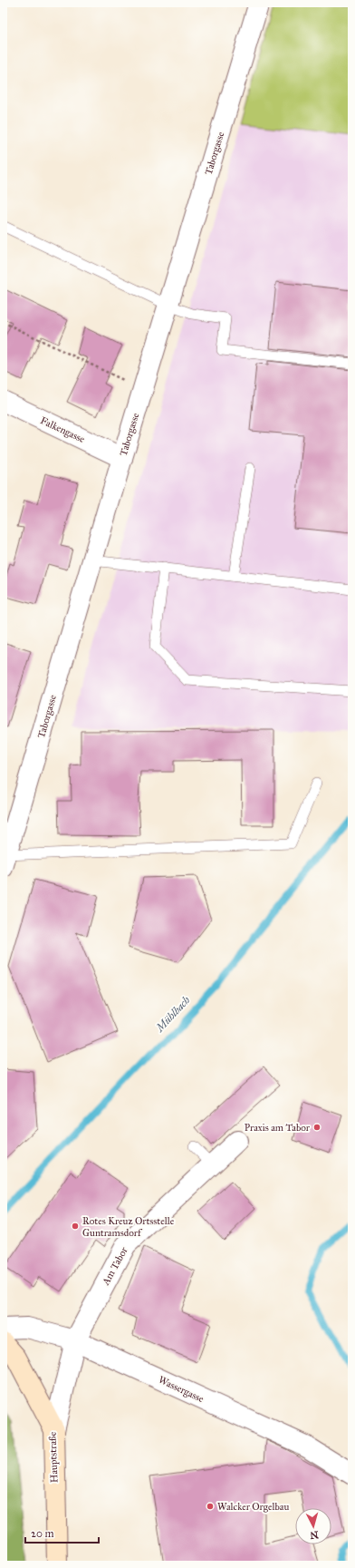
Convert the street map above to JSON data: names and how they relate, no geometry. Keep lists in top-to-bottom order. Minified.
{"streets":{"street":["Taborgasse","Falkengasse","Am Tabor","Wassergasse","Hauptstraße"]},"crossings":[["Taborgasse","Falkengasse"],["Am Tabor","Wassergasse"],["Am Tabor","Hauptstraße"]],"water":["Mühlbach"],"places":["Praxis am Tabor","Rotes Kreuz Ortsstelle Guntramsdorf","Walcker Orgelbau"],"scale_bar":"20 m","north":"bottom"}
